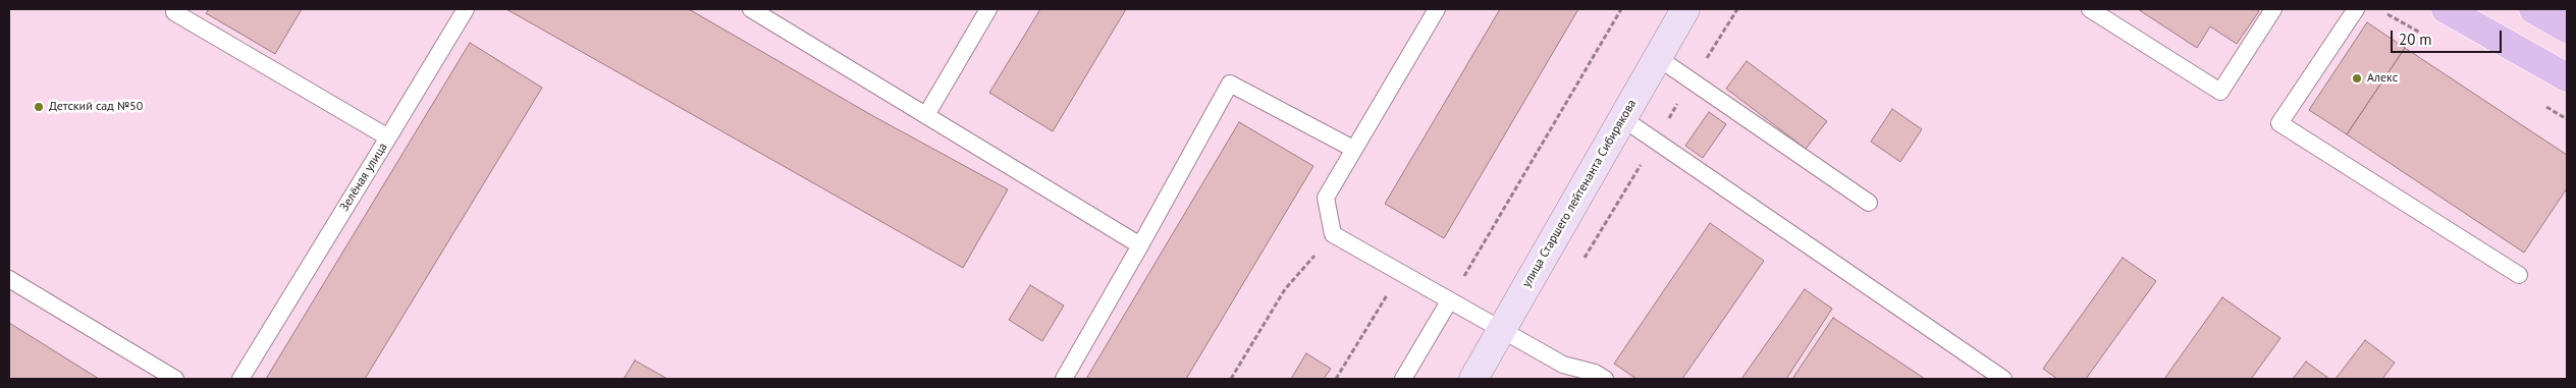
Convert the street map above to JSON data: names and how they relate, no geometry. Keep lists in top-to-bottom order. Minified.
{"streets":{"main road":["улица Старшего лейтенанта Сибирякова"],"lane":["Зелёная улица"]},"places":["Алекс","Детский сад №50"],"scale_bar":"20 m"}
